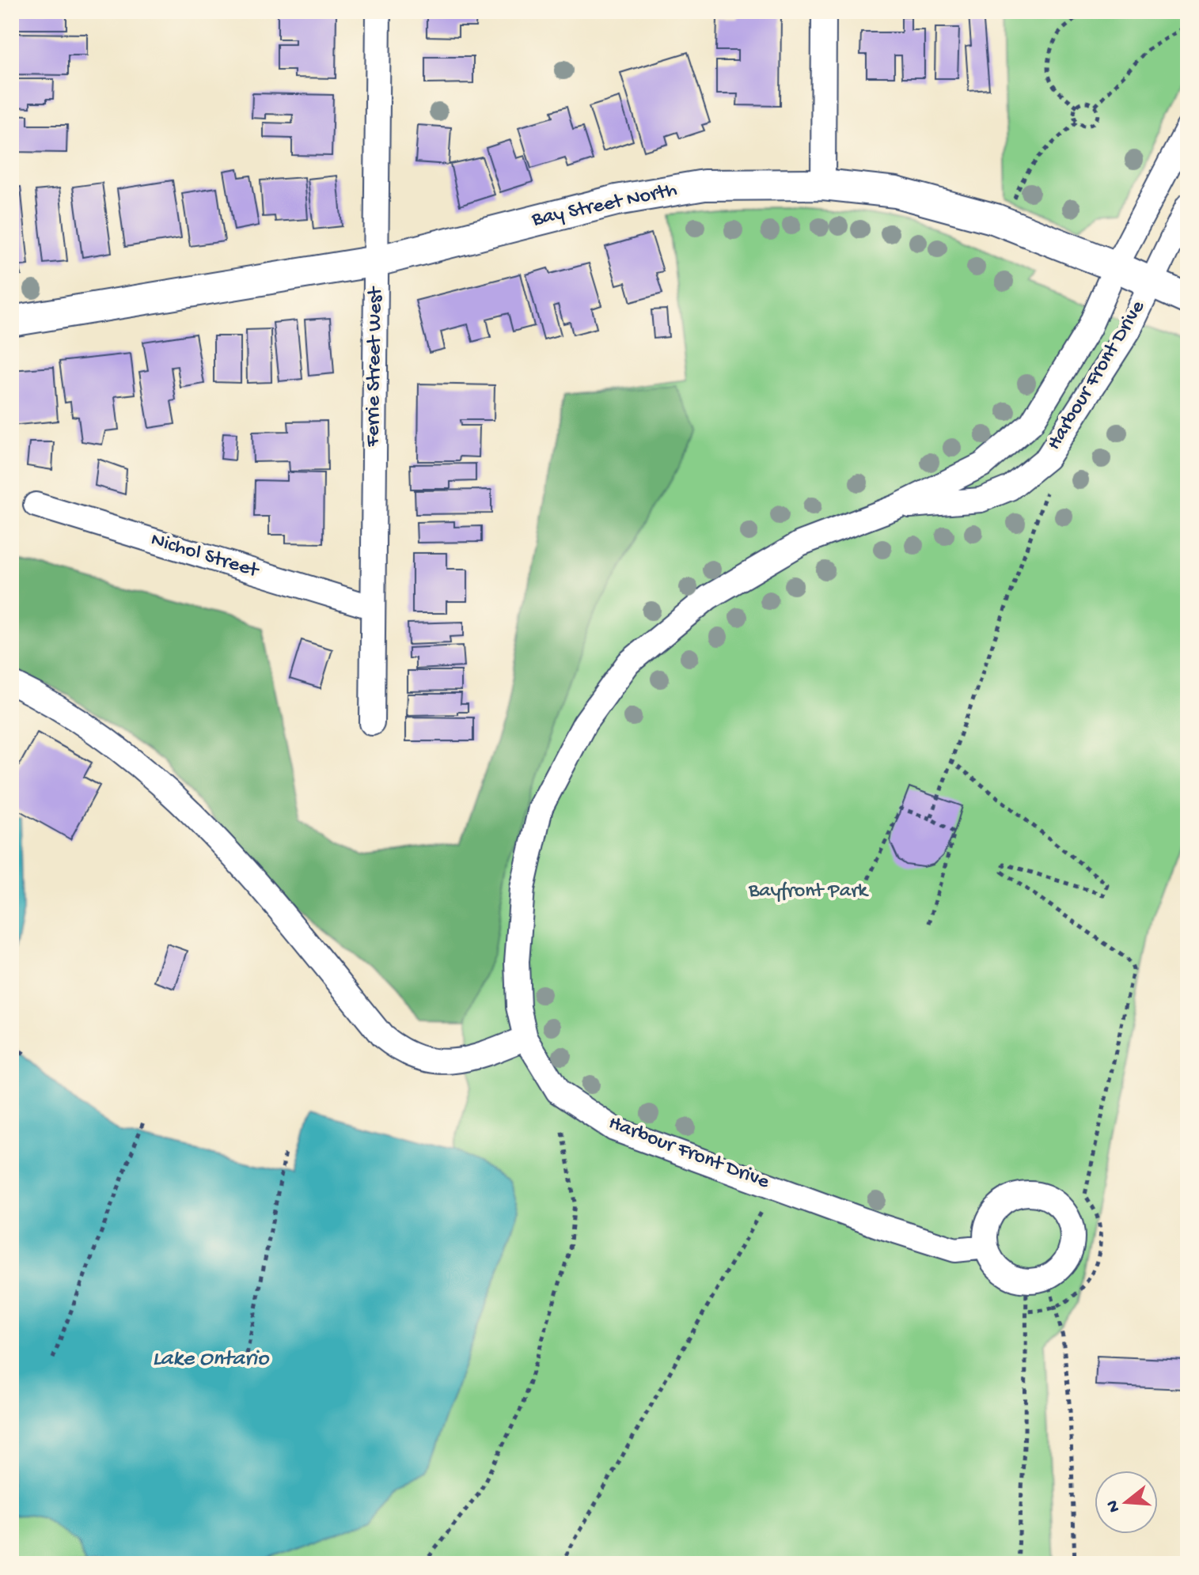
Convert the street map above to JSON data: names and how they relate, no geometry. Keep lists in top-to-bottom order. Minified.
{"streets":{"street":["Bay Street North","Ferrie Street West","Harbour Front Drive","Nichol Street"]},"crossings":[["Bay Street North","Ferrie Street West"],["Bay Street North","Harbour Front Drive"],["Ferrie Street West","Nichol Street"]],"water":["Lake Ontario"],"parks":["Bayfront Park"],"north":"left"}
